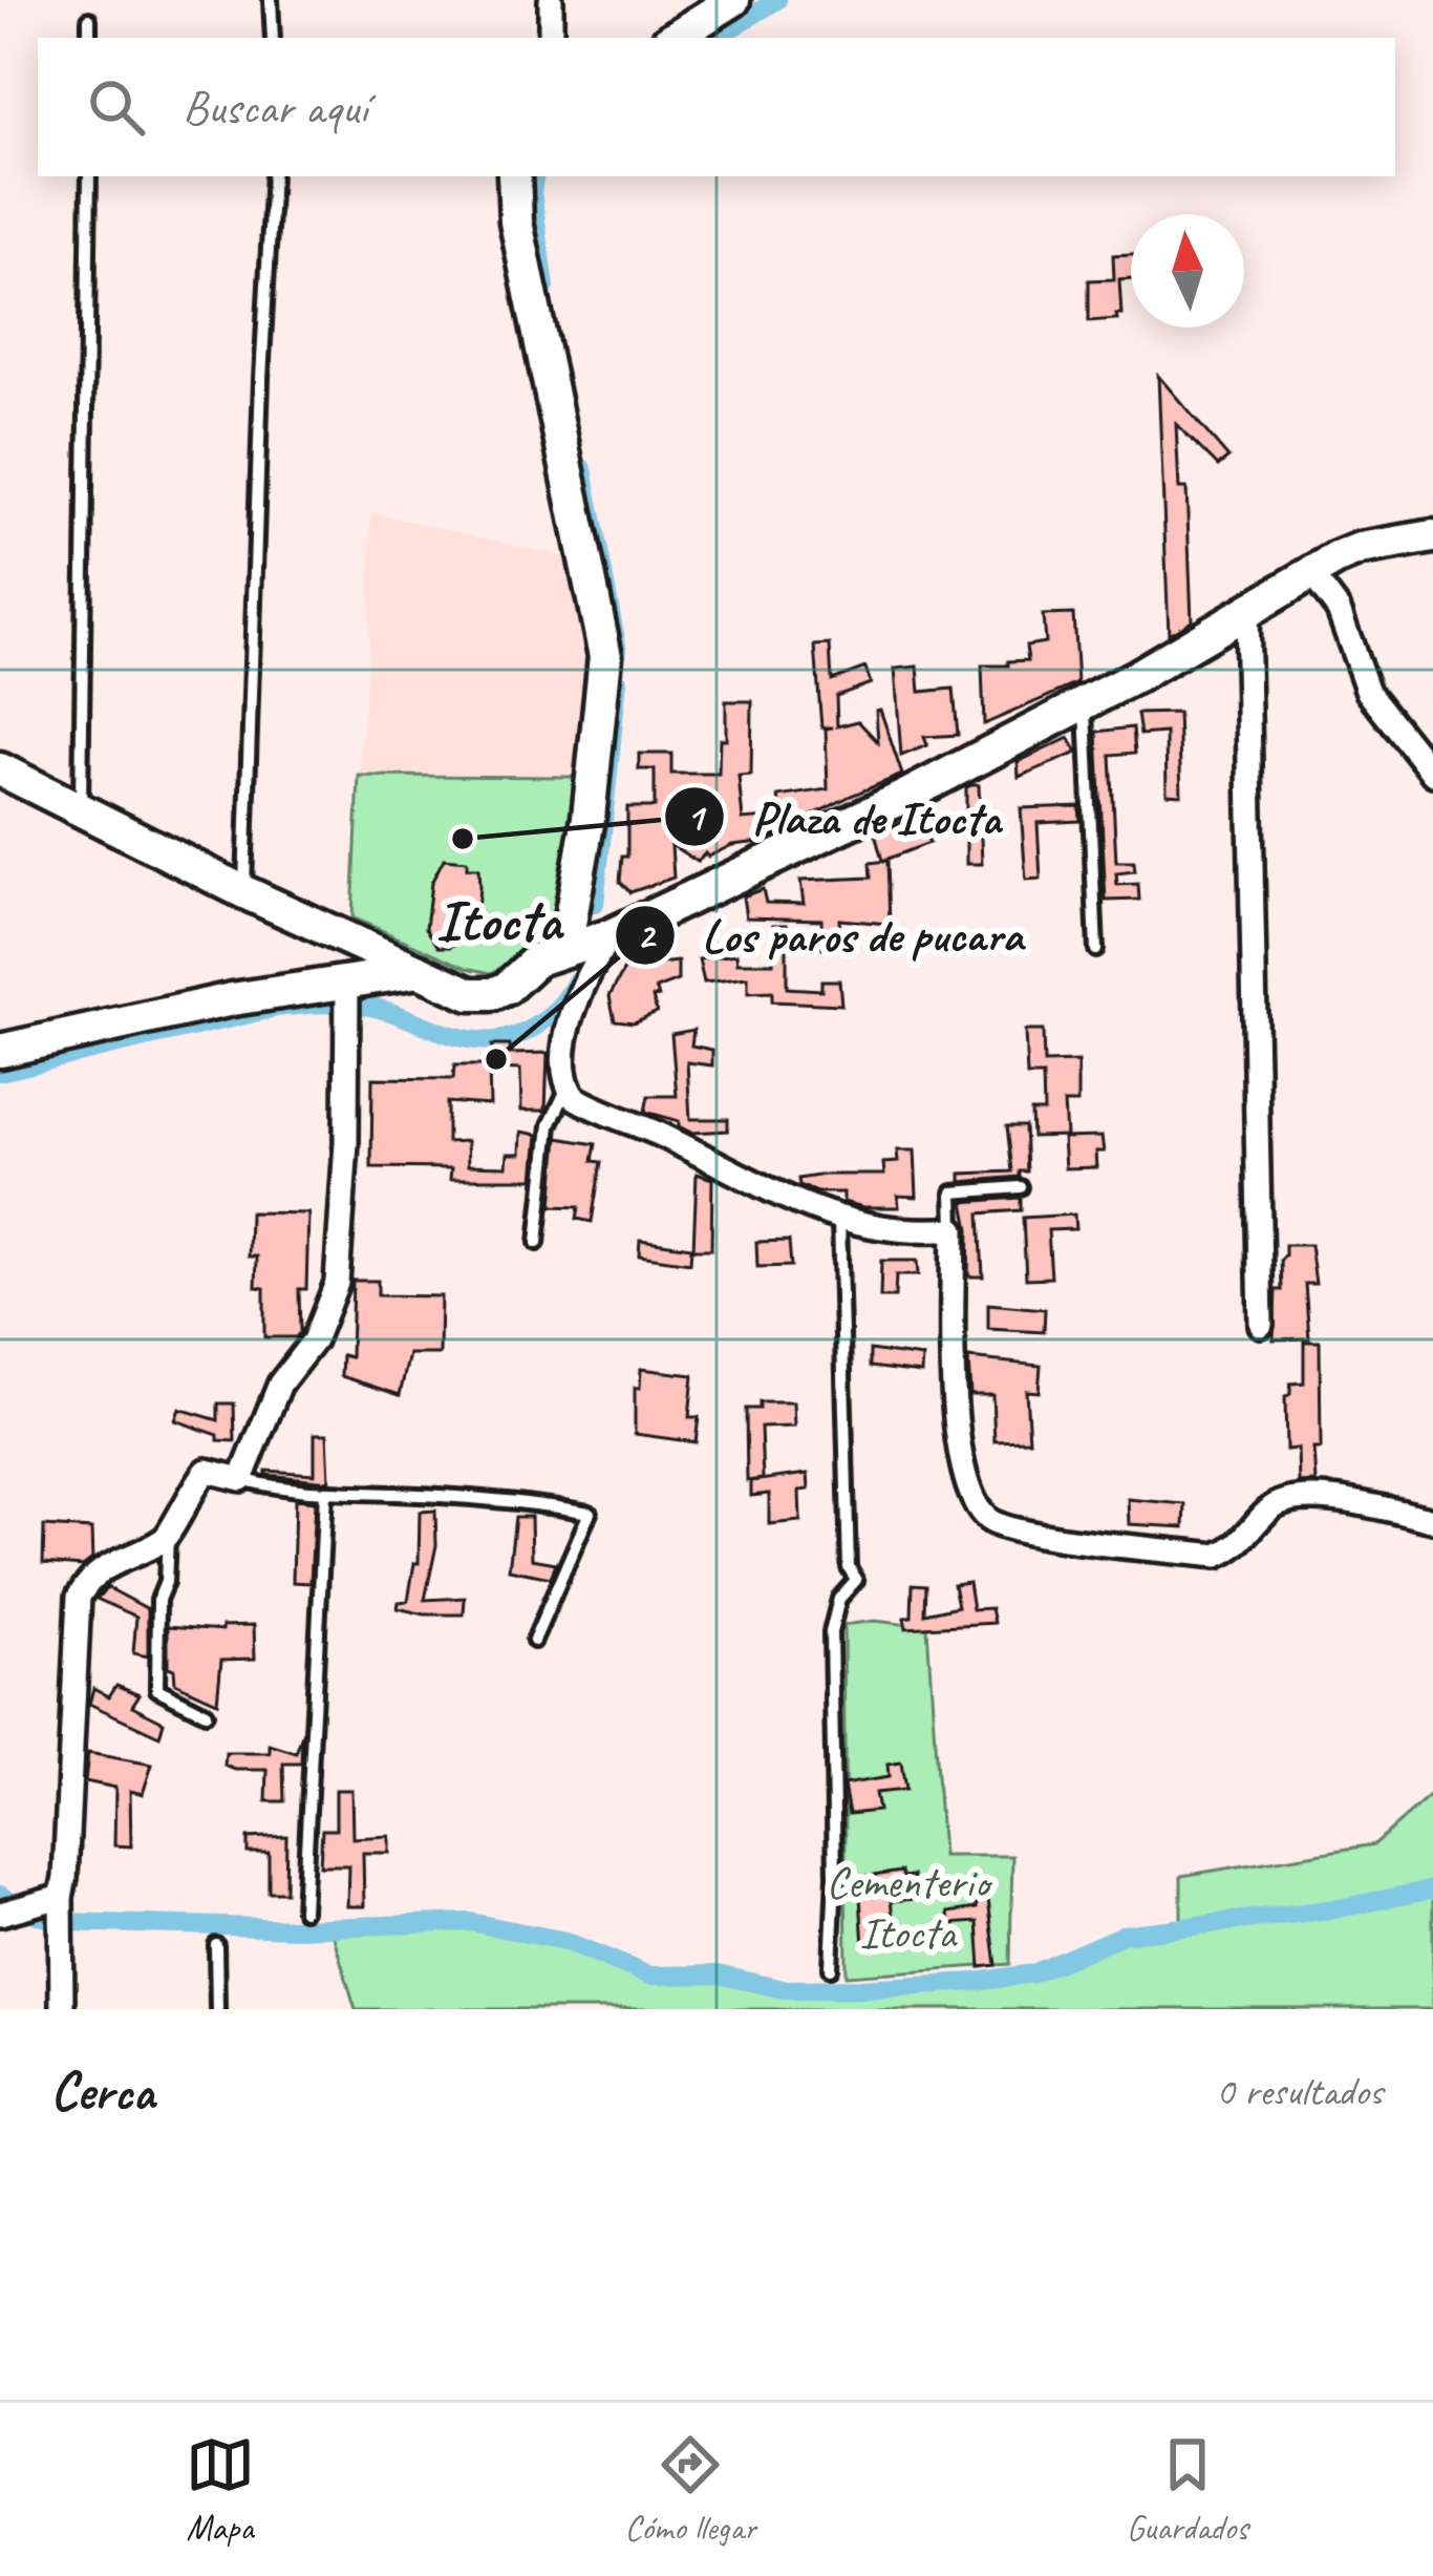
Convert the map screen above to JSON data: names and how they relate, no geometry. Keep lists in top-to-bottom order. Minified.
{"districts":["Itocta"],"parks":["Cementerio Itocta"],"places":["Plaza de Itocta","Los paros de pucara"],"north":"top","page":{"search":"Buscar aquí","heading":["Cerca","0 resultados"],"nav":["Mapa","Cómo llegar","Guardados"]}}
